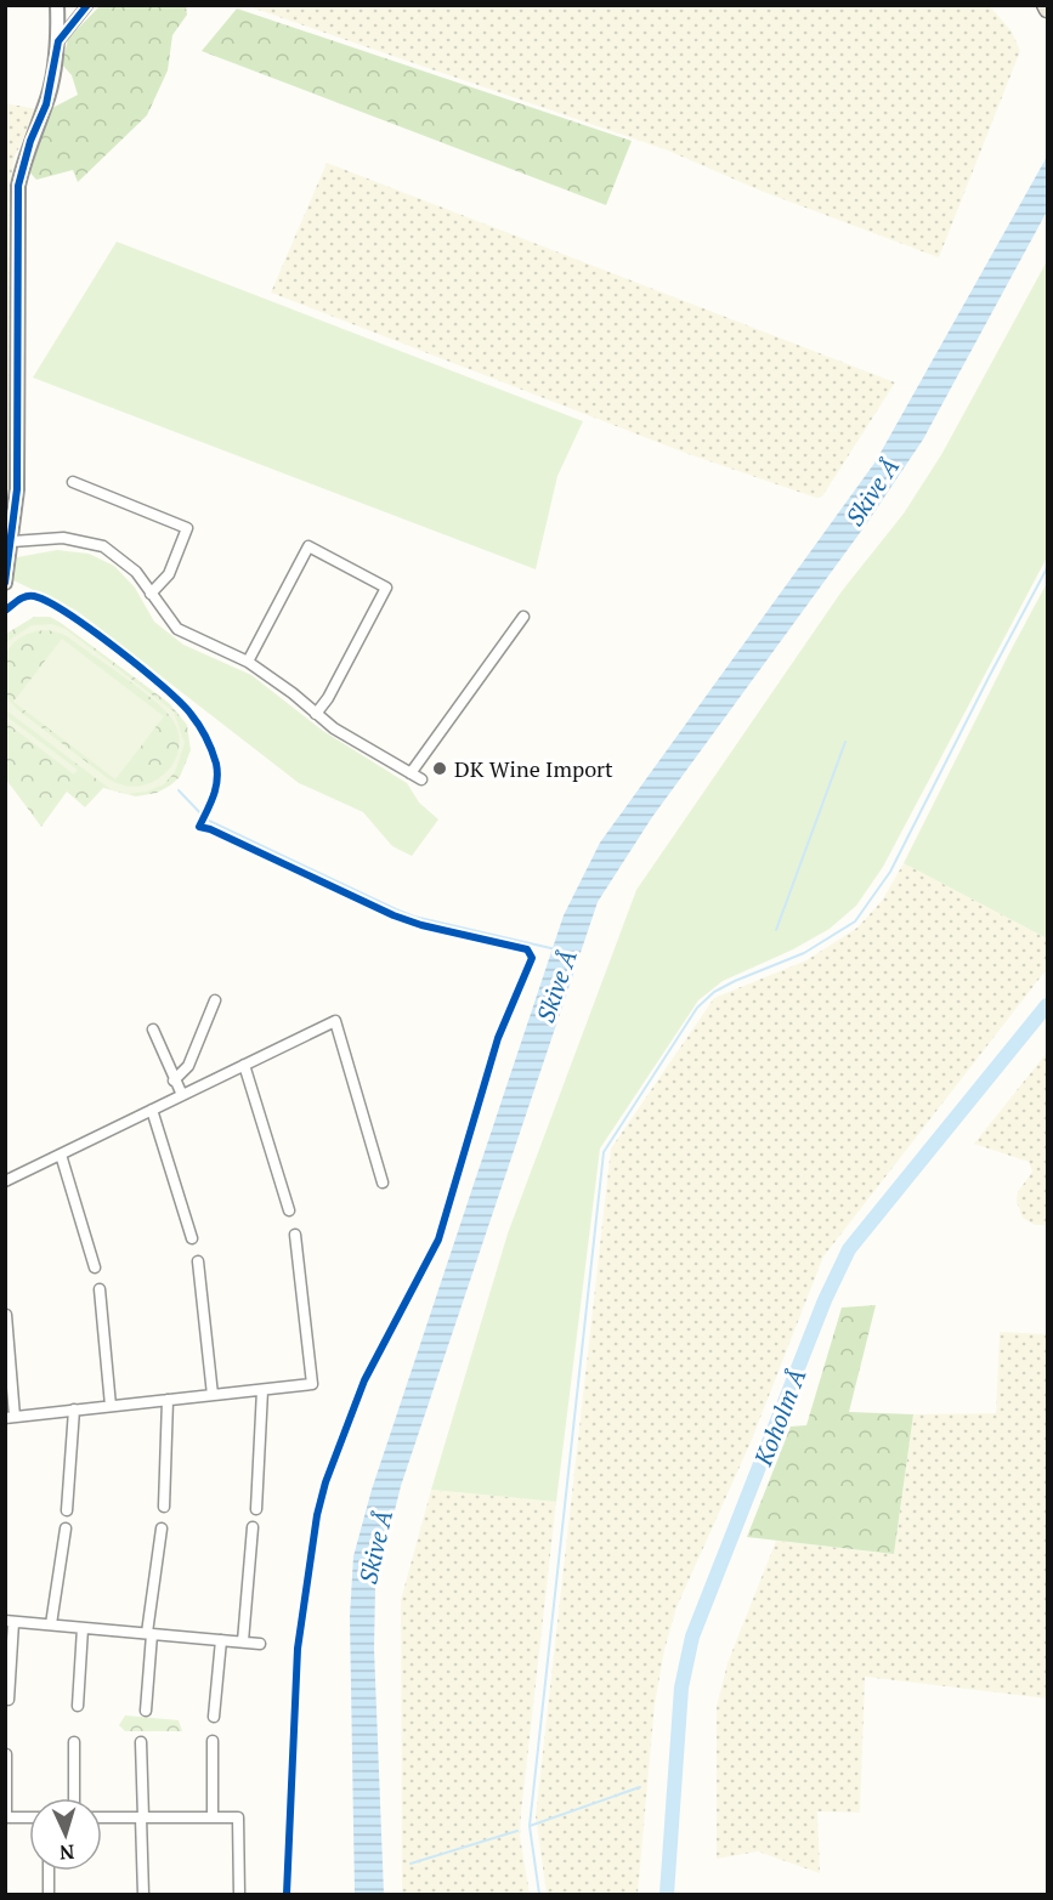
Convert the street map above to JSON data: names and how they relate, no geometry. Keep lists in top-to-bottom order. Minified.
{"water":["Skive Å","Koholm Å"],"places":["DK Wine Import"],"north":"bottom"}
